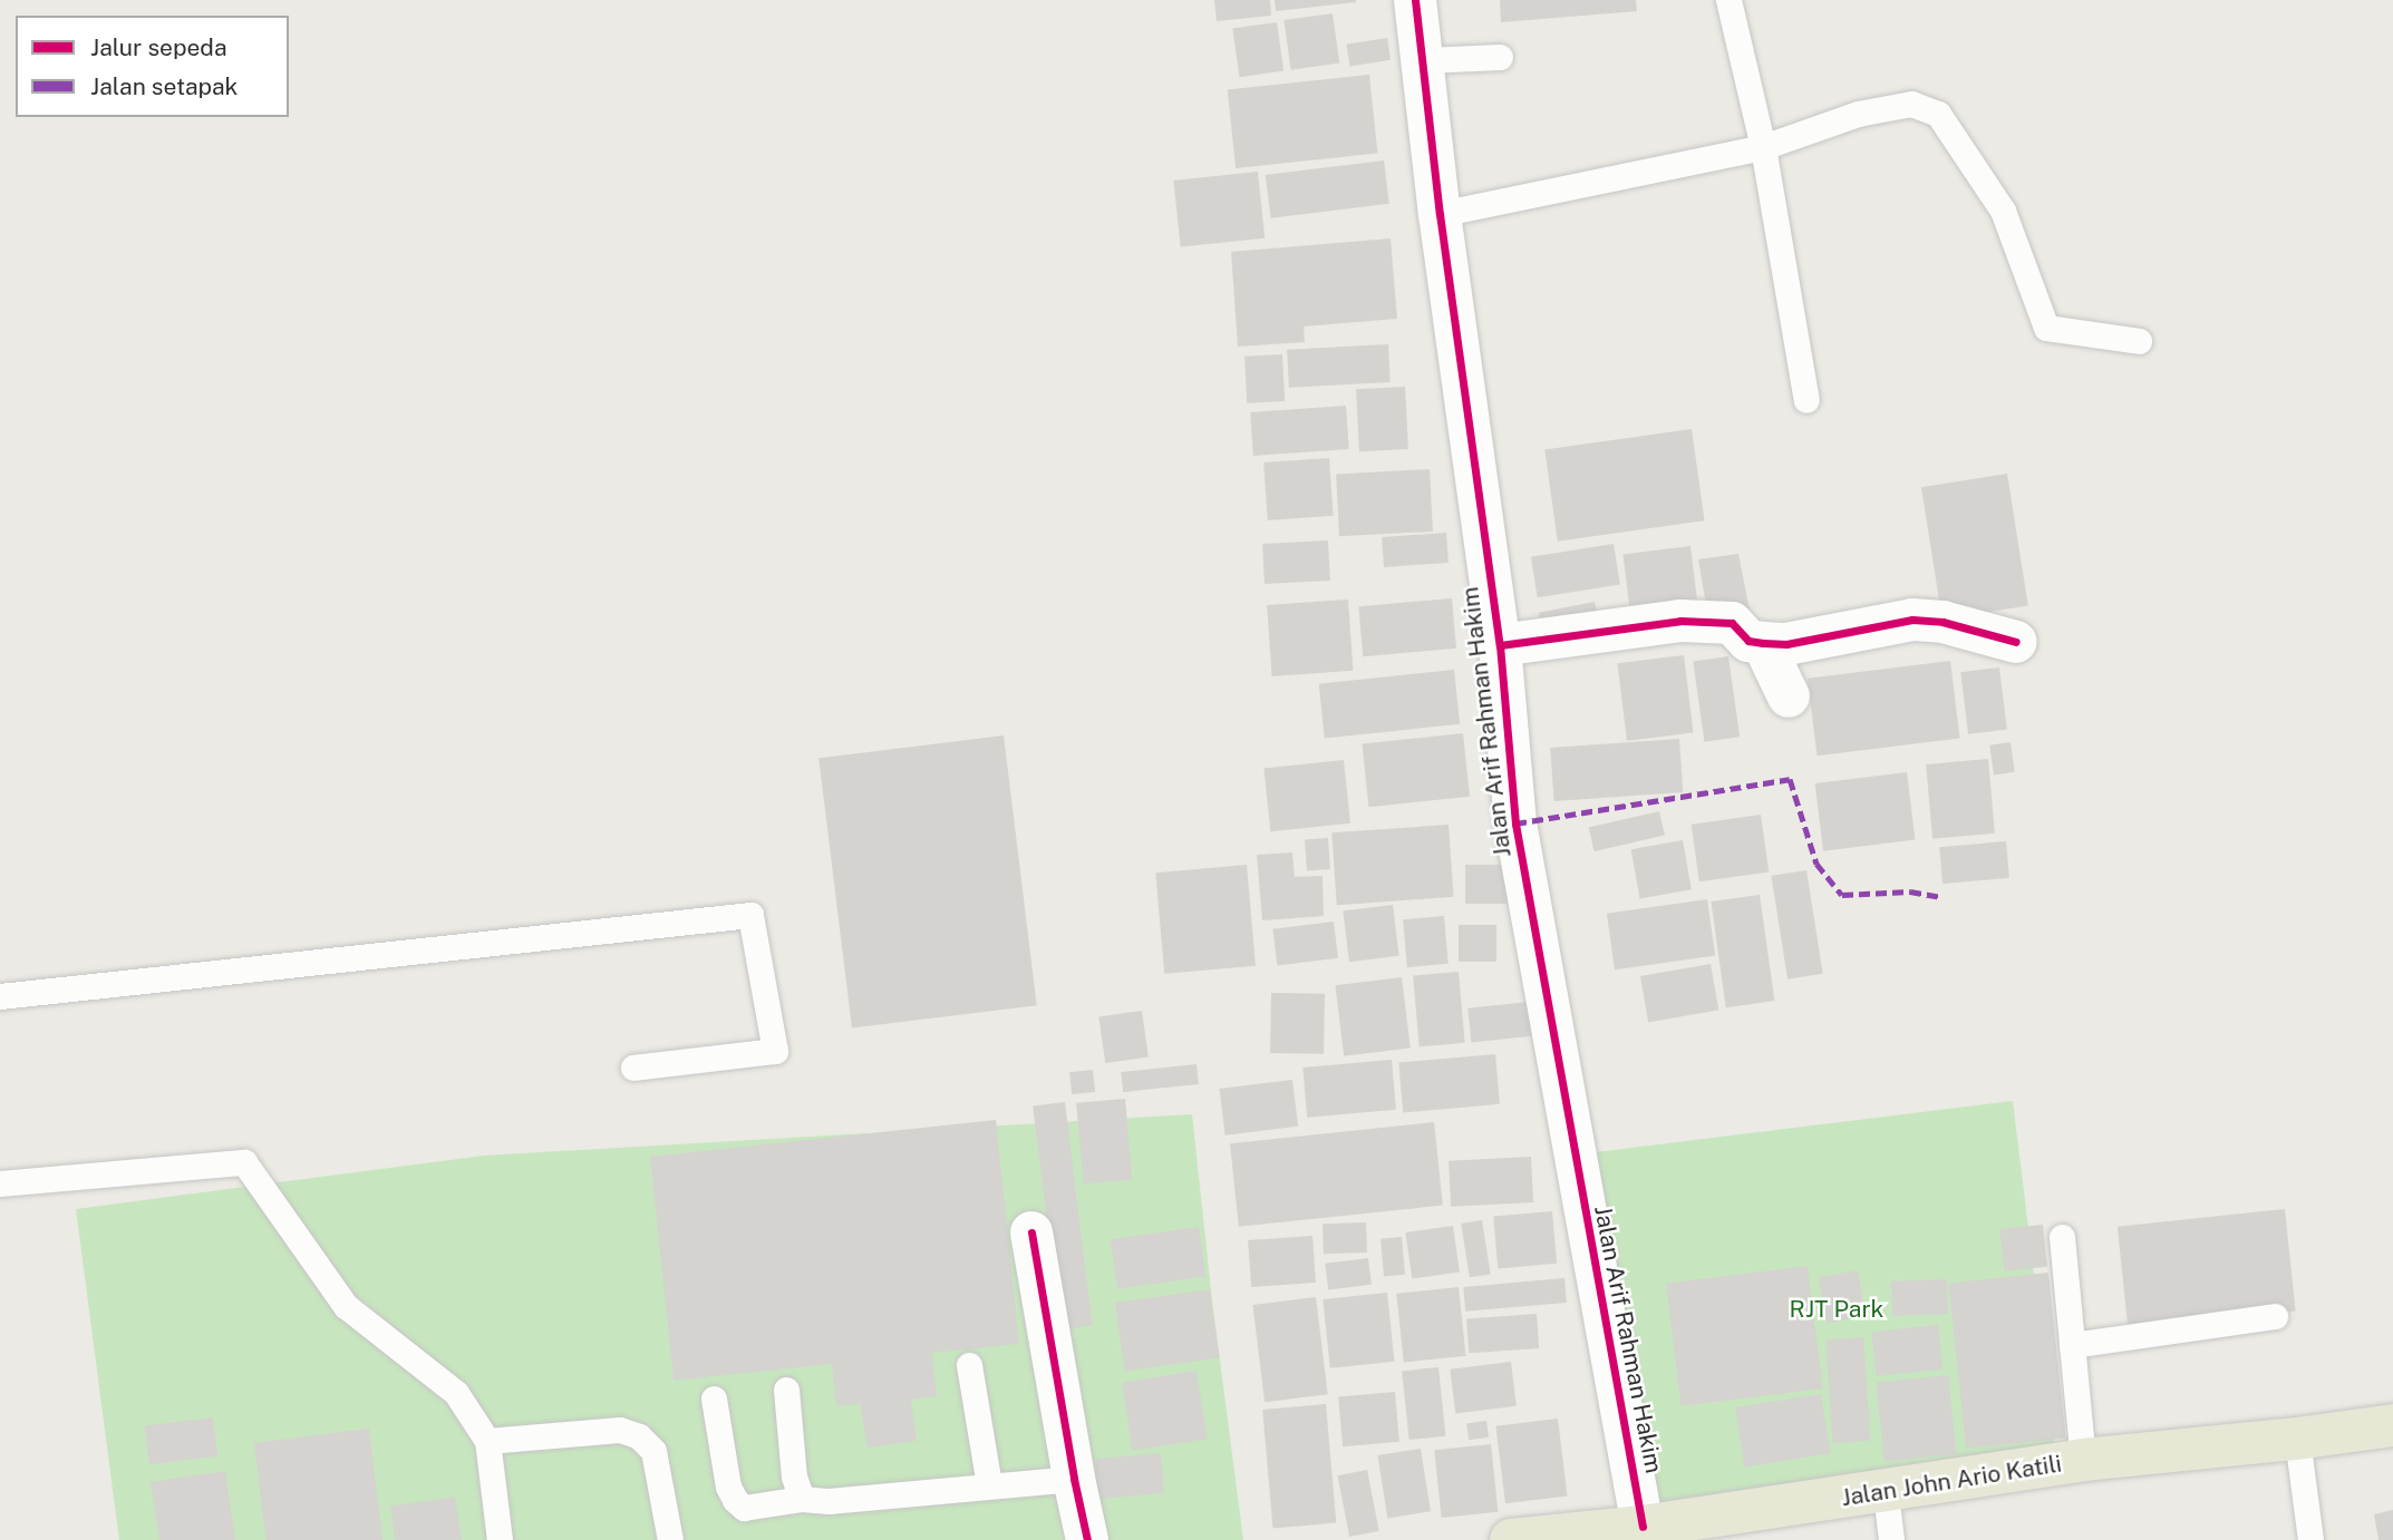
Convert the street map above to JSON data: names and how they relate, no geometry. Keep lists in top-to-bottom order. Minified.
{"streets":{"main road":["Jalan John Ario Katili"],"street":["Jalan Arif Rahman Hakim"]},"crossings":[["Jalan Arif Rahman Hakim","Jalan John Ario Katili"]],"parks":["RJT Park"],"legend":["Jalur sepeda","Jalan setapak"]}
